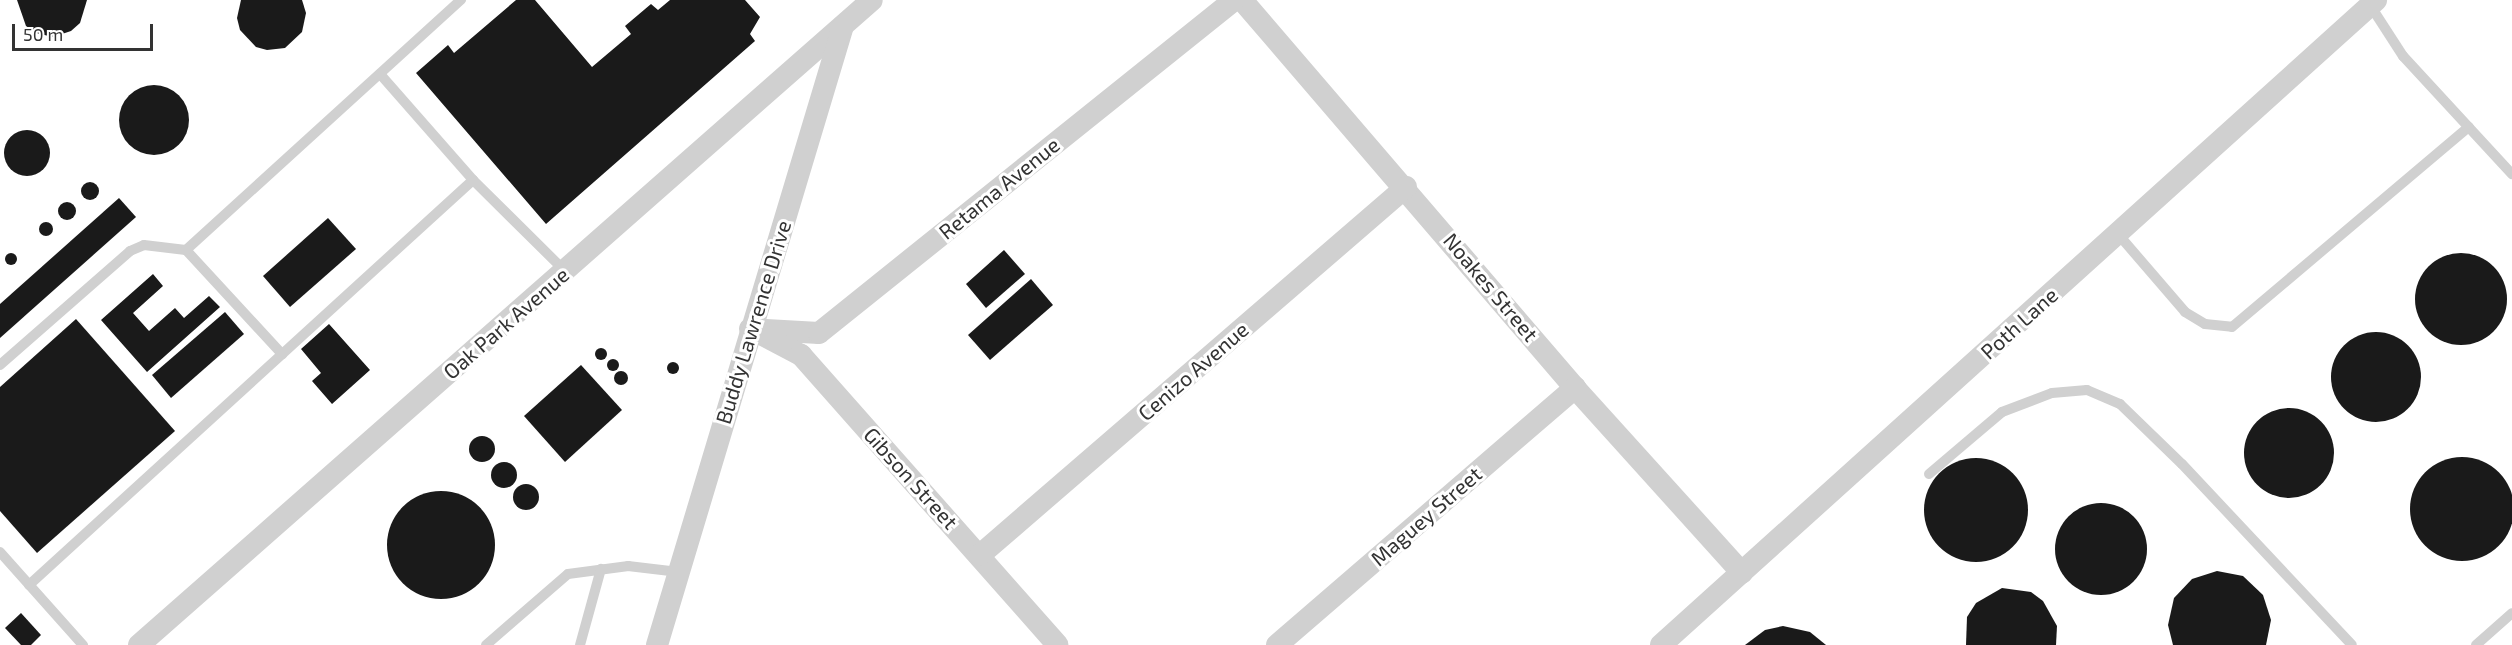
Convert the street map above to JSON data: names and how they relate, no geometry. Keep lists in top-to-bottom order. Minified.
{"streets":{"street":["Retama Avenue","Noakes Street","Buddy Lawrence Drive","Oak Park Avenue","Poth Lane","Cenizo Avenue","Gibson Street","Maguey Street"]},"crossings":[["Retama Avenue","Buddy Lawrence Drive"],["Retama Avenue","Gibson Street"],["Noakes Street","Poth Lane"],["Noakes Street","Cenizo Avenue"],["Noakes Street","Maguey Street"],["Buddy Lawrence Drive","Oak Park Avenue"],["Buddy Lawrence Drive","Gibson Street"],["Cenizo Avenue","Gibson Street"]],"scale_bar":"50 m"}
